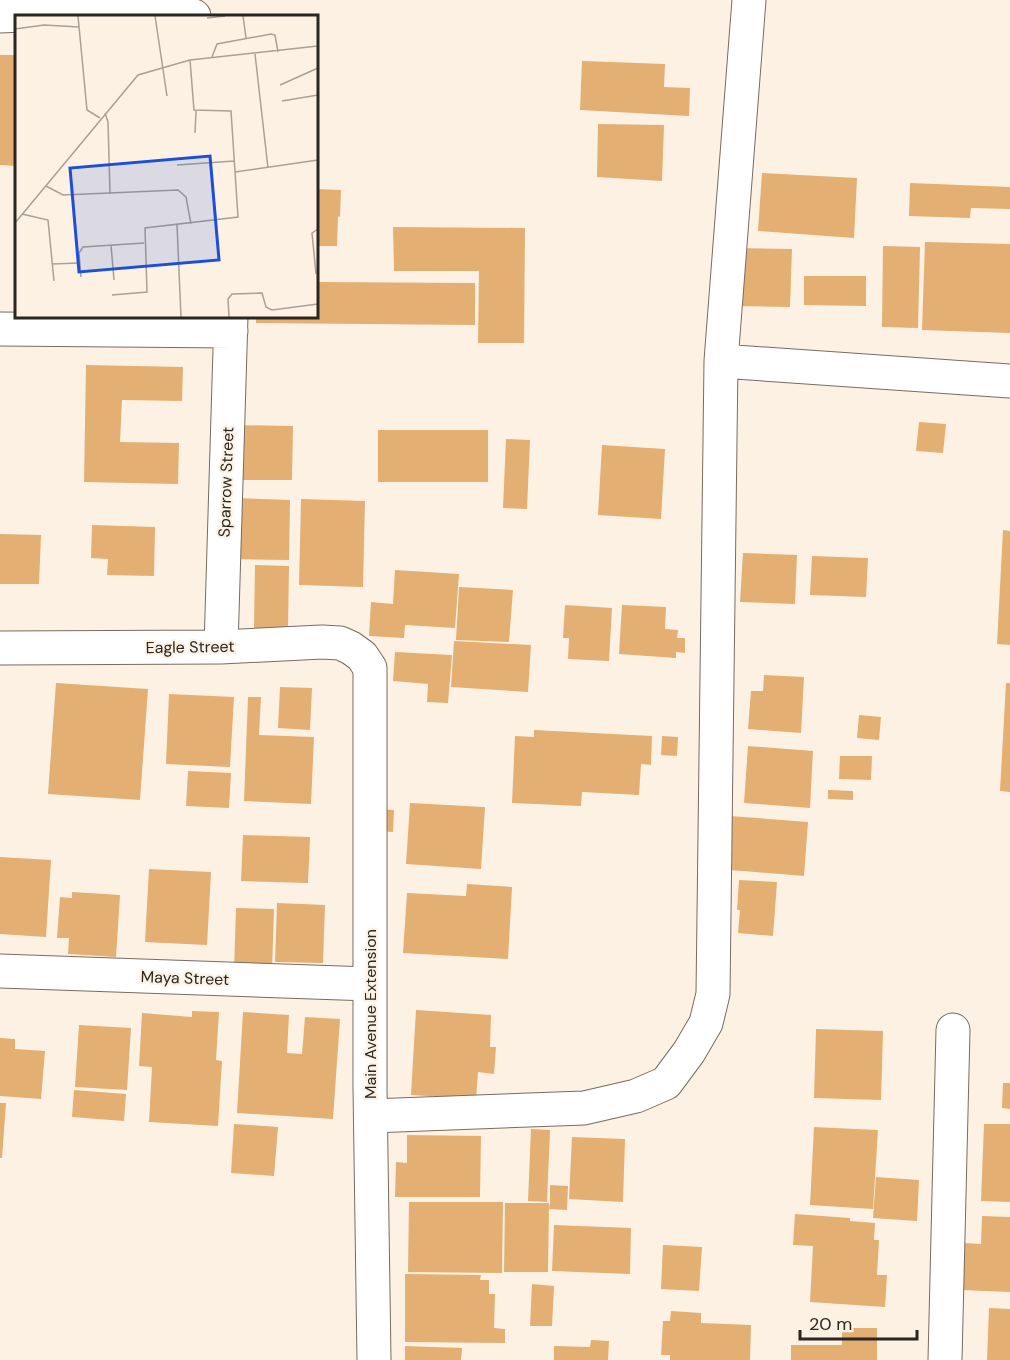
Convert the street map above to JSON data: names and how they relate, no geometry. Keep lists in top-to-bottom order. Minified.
{"streets":{"street":["Sparrow Street","Eagle Street","Maya Street","Main Avenue Extension"]},"crossings":[["Sparrow Street","Eagle Street"],["Eagle Street","Main Avenue Extension"],["Maya Street","Main Avenue Extension"]],"scale_bar":"20 m"}
